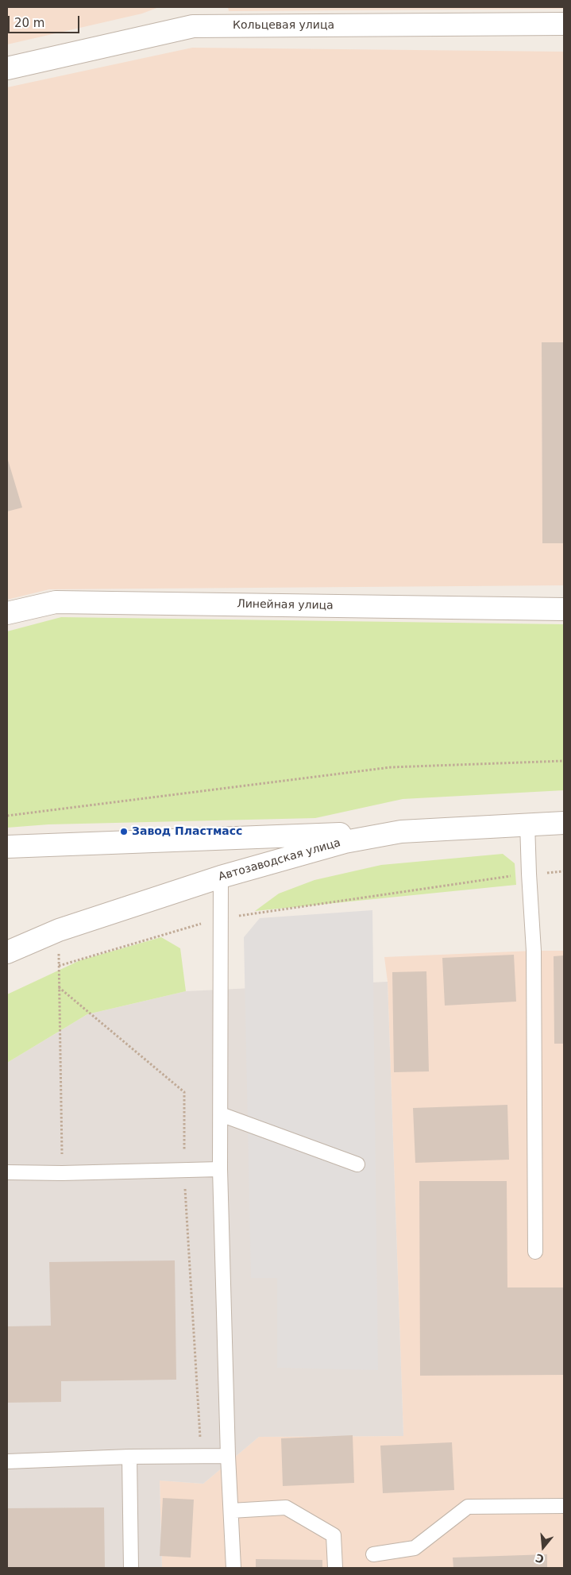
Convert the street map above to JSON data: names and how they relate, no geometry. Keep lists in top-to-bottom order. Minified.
{"streets":{"street":["Кольцевая улица","Линейная улица","Автозаводская улица"]},"places":["Завод Пластмасс"],"scale_bar":"20 m","north":"bottom"}
